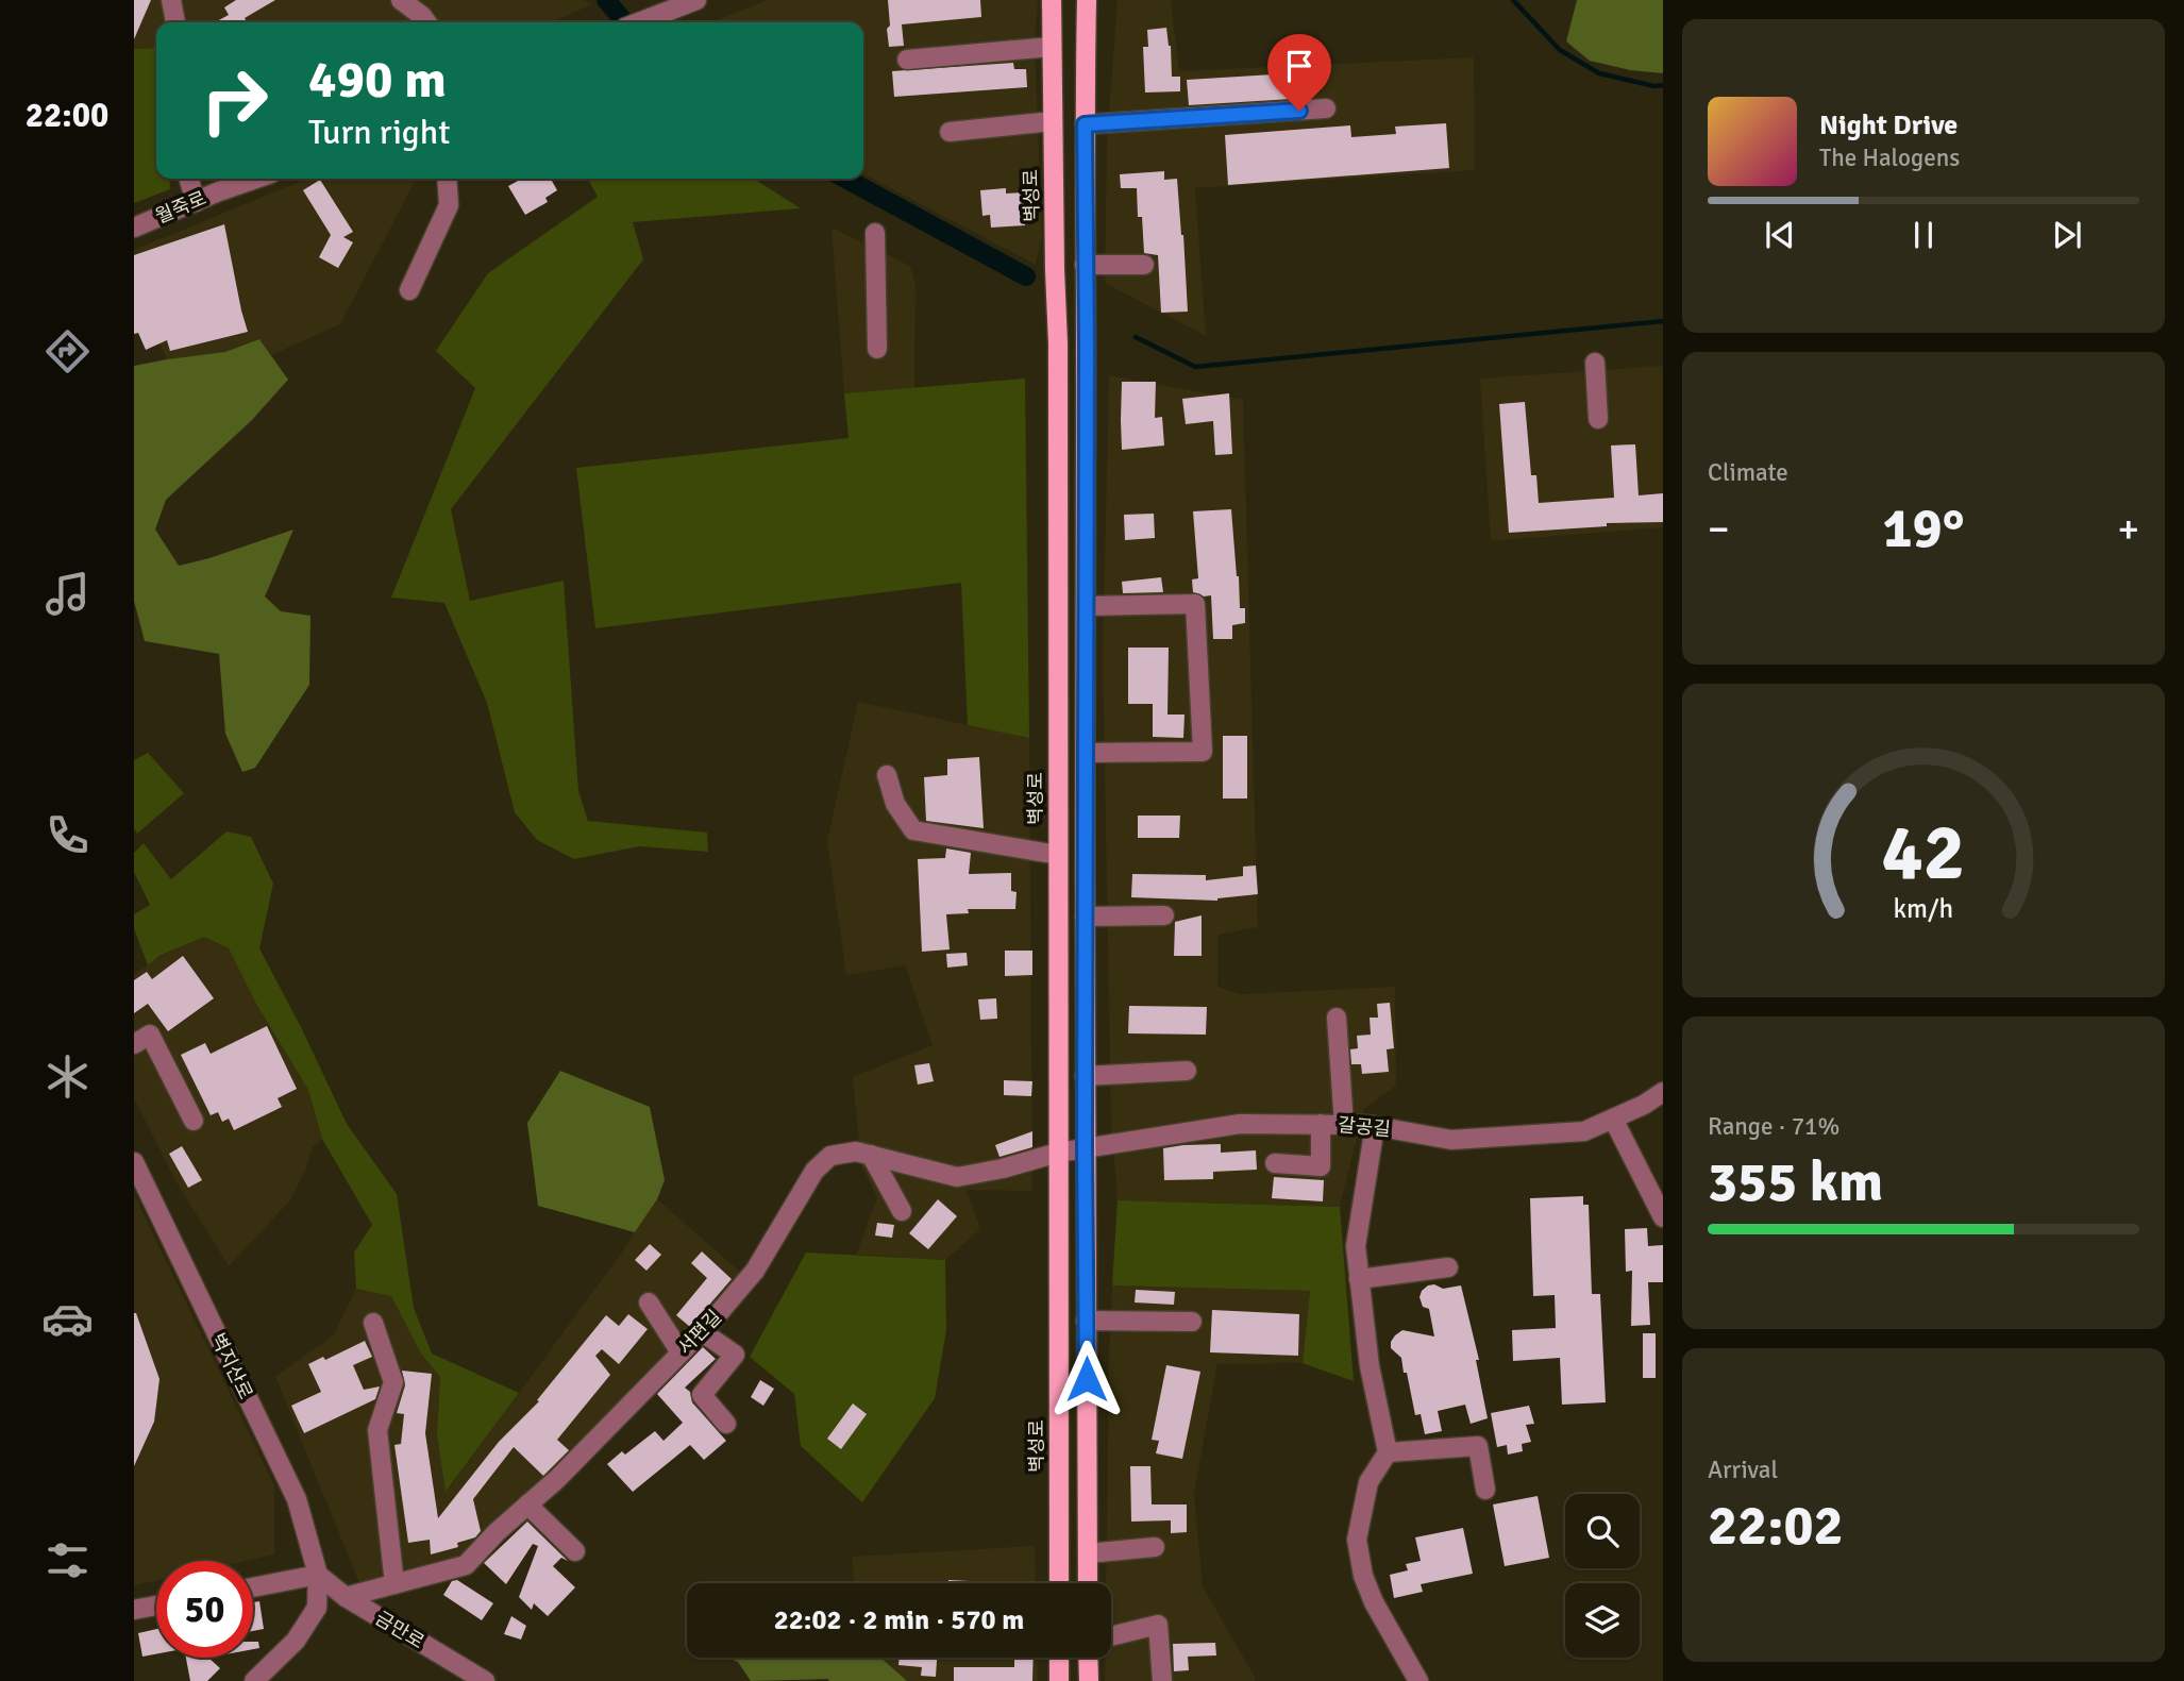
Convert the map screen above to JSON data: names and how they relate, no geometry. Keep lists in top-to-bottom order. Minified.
{"streets":{"main road":["벽성로"],"street":["월죽로","갈공길","서편길","벽지산로","금만로"]},"crossings":[["벽성로","갈공길"],["벽성로","서편길"],["갈공길","서편길"],["서편길","금만로"],["벽지산로","금만로"]],"page":{"tabs":"22:00","turn":["490 m","Turn right"],"song":["Night Drive","The Halogens"],"tile":["Climate",["Range · 71%","355 km"],["Arrival","22:02"]],"heat":["−","19°","+"],"limit":"50","trip":"22:02 · 2 min · 570 m","gauge":["42","km/h"]}}
